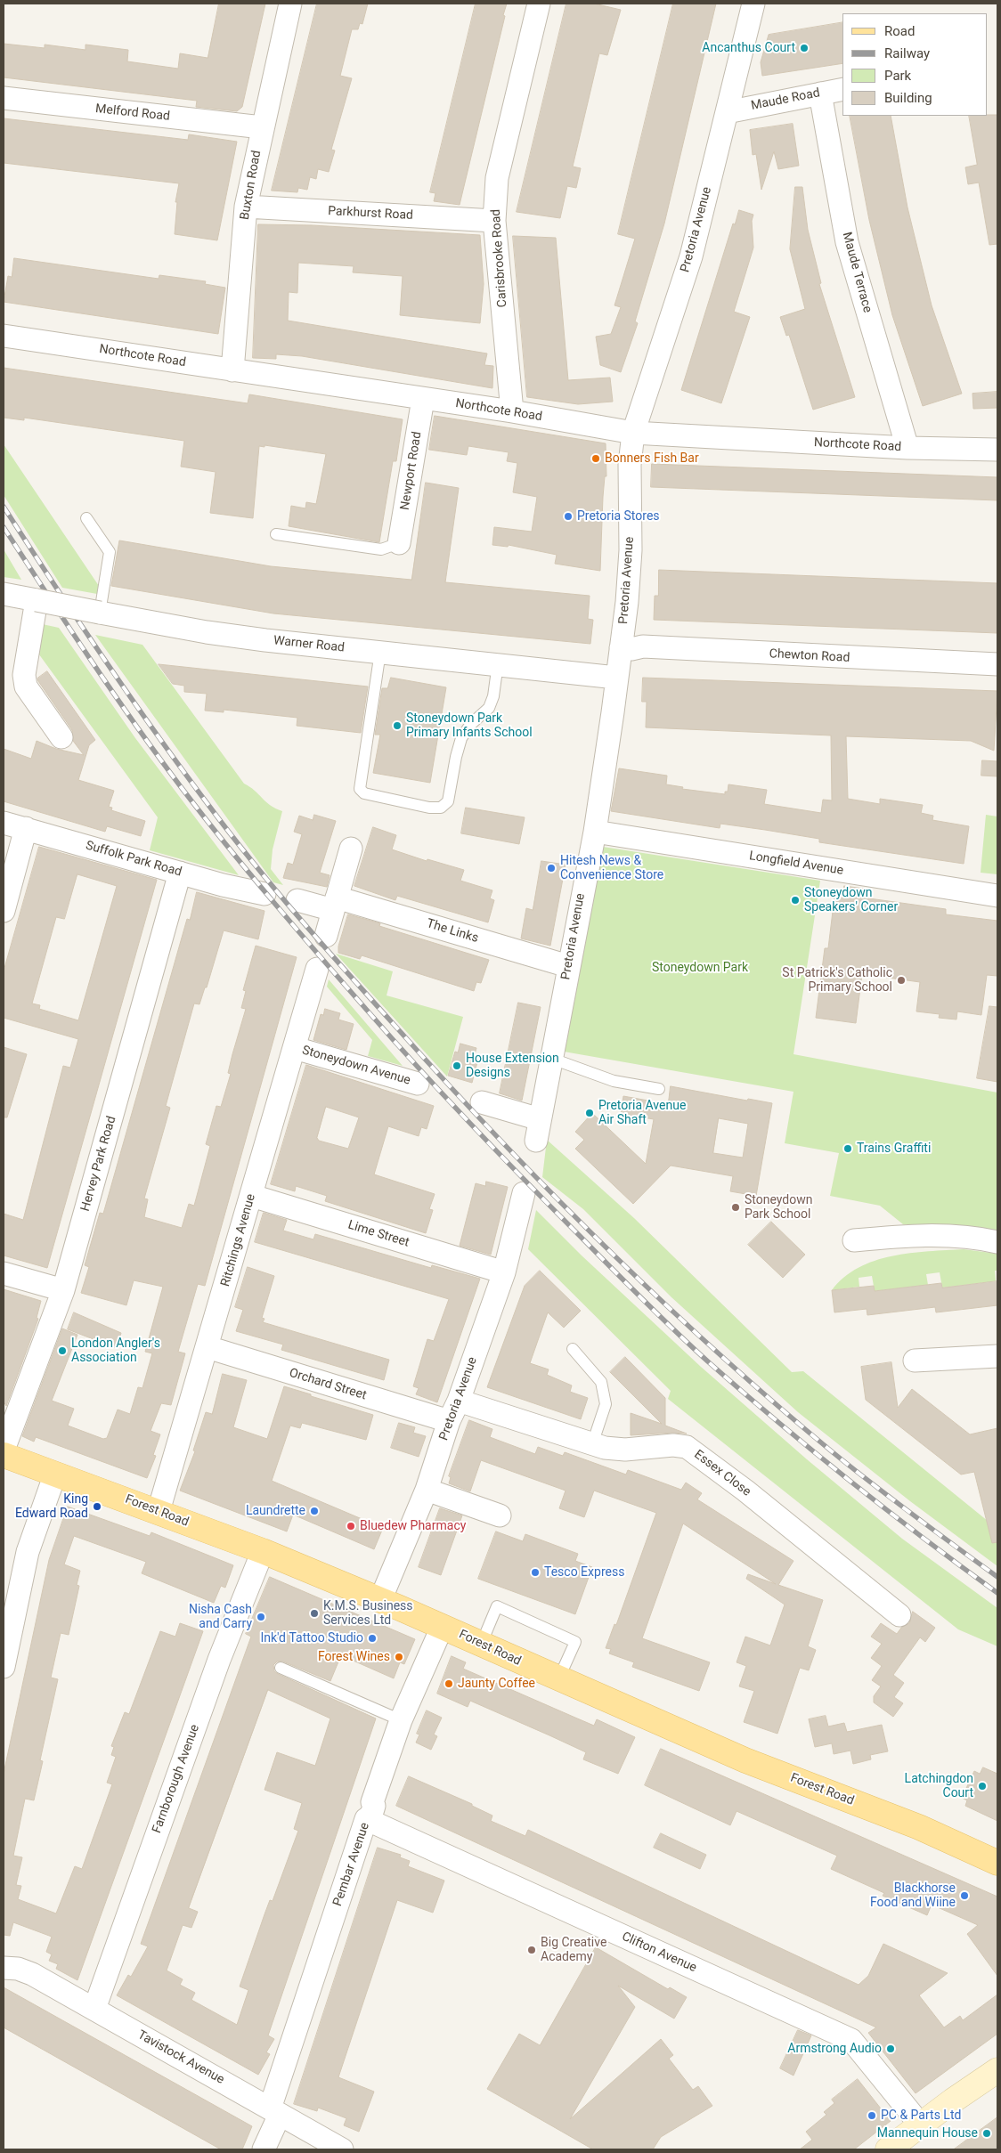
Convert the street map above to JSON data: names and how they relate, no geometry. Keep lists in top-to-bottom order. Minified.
{"streets":{"main road":["Forest Road"],"street":["Maude Road","Melford Road","Buxton Road","Parkhurst Road","Pretoria Avenue","Carisbrooke Road","Maude Terrace","Northcote Road","Newport Road","Warner Road","Chewton Road","Suffolk Park Road","Longfield Avenue","The Links","Stoneydown Avenue","Hervey Park Road","Lime Street","Ritchings Avenue","Orchard Street","Essex Close","Farnborough Avenue","Pembar Avenue","Clifton Avenue","Tavistock Avenue"]},"crossings":[["Maude Road","Pretoria Avenue"],["Maude Road","Maude Terrace"],["Melford Road","Buxton Road"],["Buxton Road","Parkhurst Road"],["Buxton Road","Northcote Road"],["Parkhurst Road","Carisbrooke Road"],["Pretoria Avenue","Northcote Road"],["Pretoria Avenue","Warner Road"],["Pretoria Avenue","Chewton Road"],["Pretoria Avenue","Longfield Avenue"],["Pretoria Avenue","The Links"],["Pretoria Avenue","Lime Street"],["Pretoria Avenue","Orchard Street"],["Pretoria Avenue","Essex Close"],["Pretoria Avenue","Forest Road"],["Carisbrooke Road","Northcote Road"],["Maude Terrace","Northcote Road"],["Northcote Road","Newport Road"],["Suffolk Park Road","Hervey Park Road"],["Stoneydown Avenue","Ritchings Avenue"],["Lime Street","Ritchings Avenue"],["Ritchings Avenue","Orchard Street"],["Ritchings Avenue","Forest Road"],["Forest Road","Farnborough Avenue"],["Forest Road","Pembar Avenue"],["Farnborough Avenue","Tavistock Avenue"],["Pembar Avenue","Clifton Avenue"],["Pembar Avenue","Tavistock Avenue"]],"parks":["Stoneydown Park"],"places":["Ancanthus Court","Bonners Fish Bar","Pretoria Stores","Stoneydown Park Primary Infants School","Hitesh News & Convenience Store","Stoneydown Speakers' Corner","St Patrick's Catholic Primary School","House Extension Designs","Pretoria Avenue Air Shaft","Trains Graffiti","Stoneydown Park School","London Angler's Association","King Edward Road","Laundrette","Bluedew Pharmacy","Tesco Express","K.M.S. Business Services Ltd","Nisha Cash and Carry","Ink'd Tattoo Studio","Forest Wines","Jaunty Coffee","Latchingdon Court","Blackhorse Food and Wiine","Big Creative Academy","Armstrong Audio","PC & Parts Ltd","Mannequin House"],"legend":["Road","Railway","Park","Building"]}
